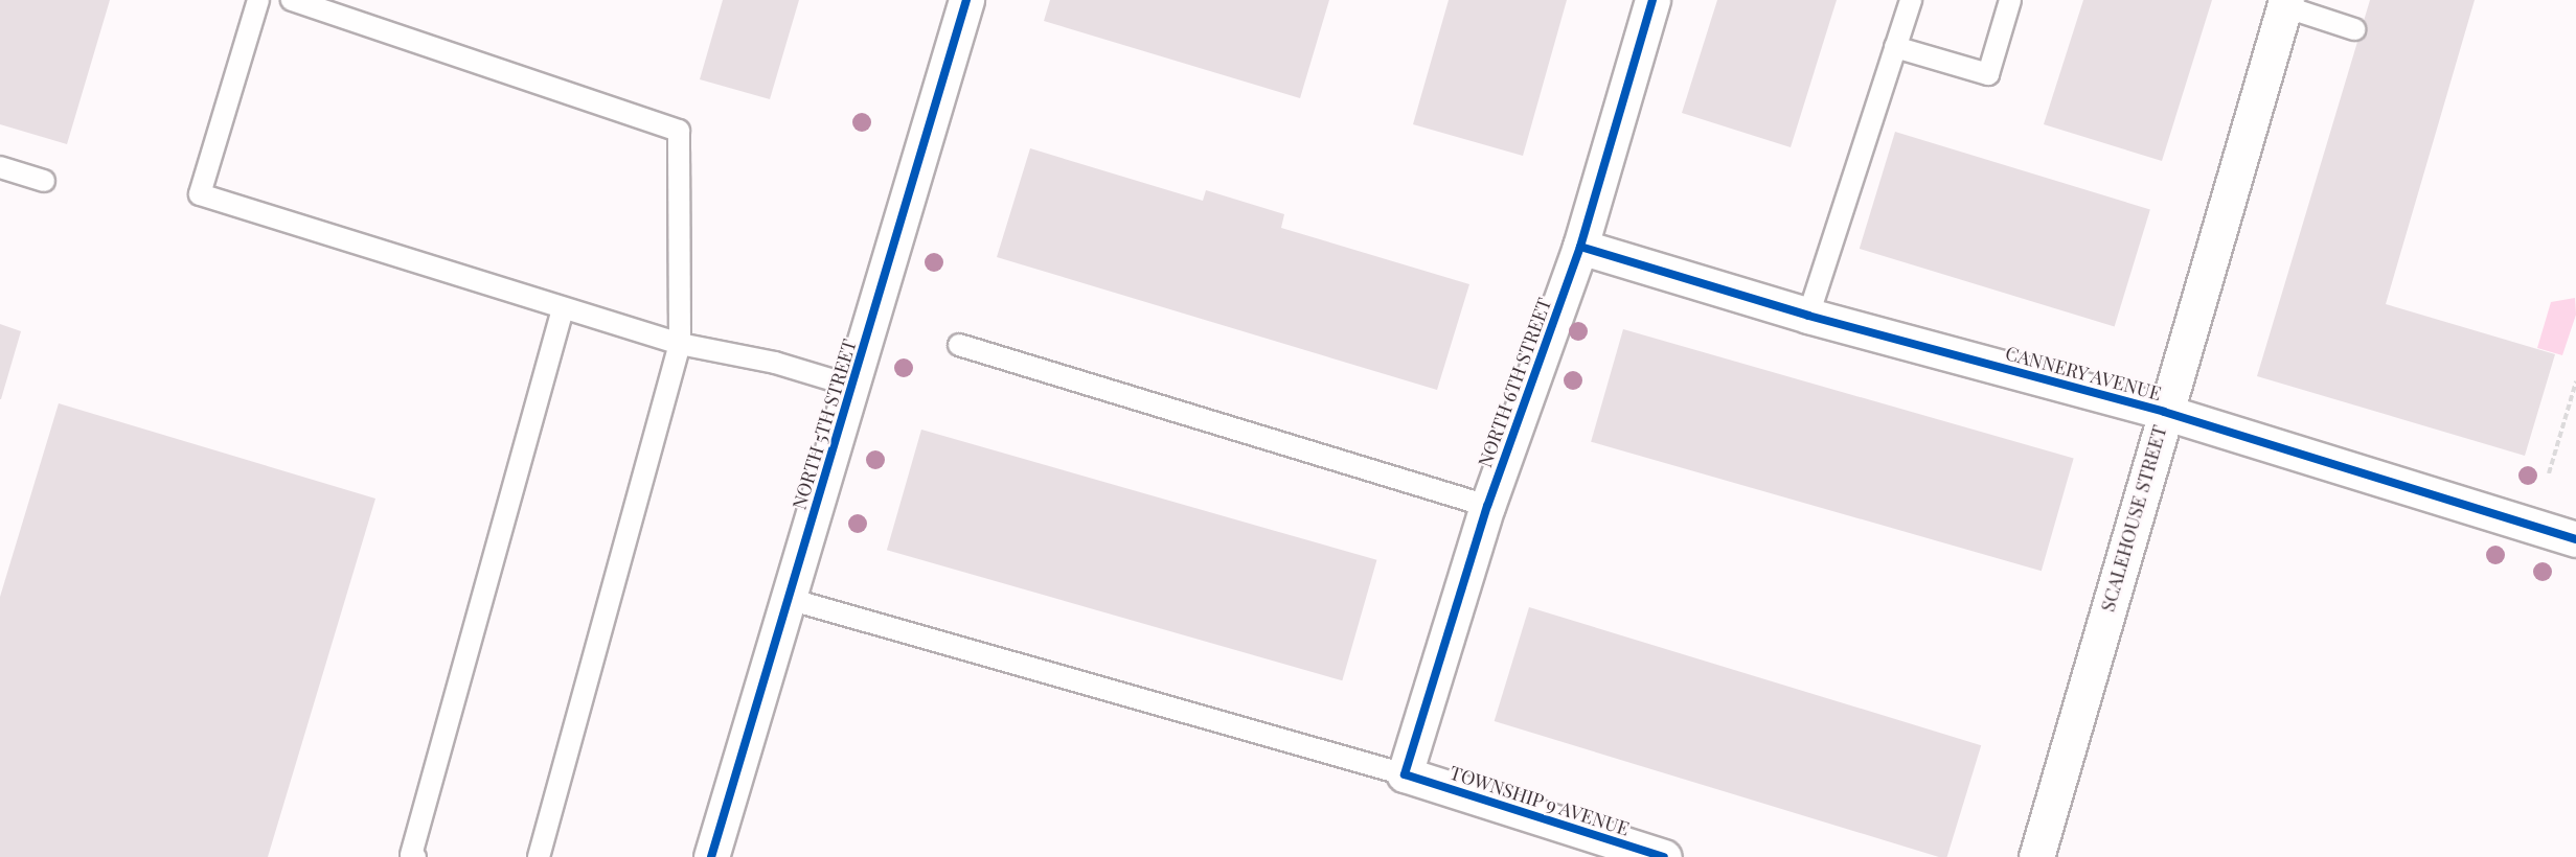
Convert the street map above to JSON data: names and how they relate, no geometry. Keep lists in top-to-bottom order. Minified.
{"streets":{"street":["CANNERY AVENUE","NORTH 6TH STREET","NORTH 5TH STREET","SCALEHOUSE STREET","TOWNSHIP 9 AVENUE"]},"crossings":[["CANNERY AVENUE","NORTH 6TH STREET"],["CANNERY AVENUE","SCALEHOUSE STREET"],["NORTH 6TH STREET","TOWNSHIP 9 AVENUE"]]}
